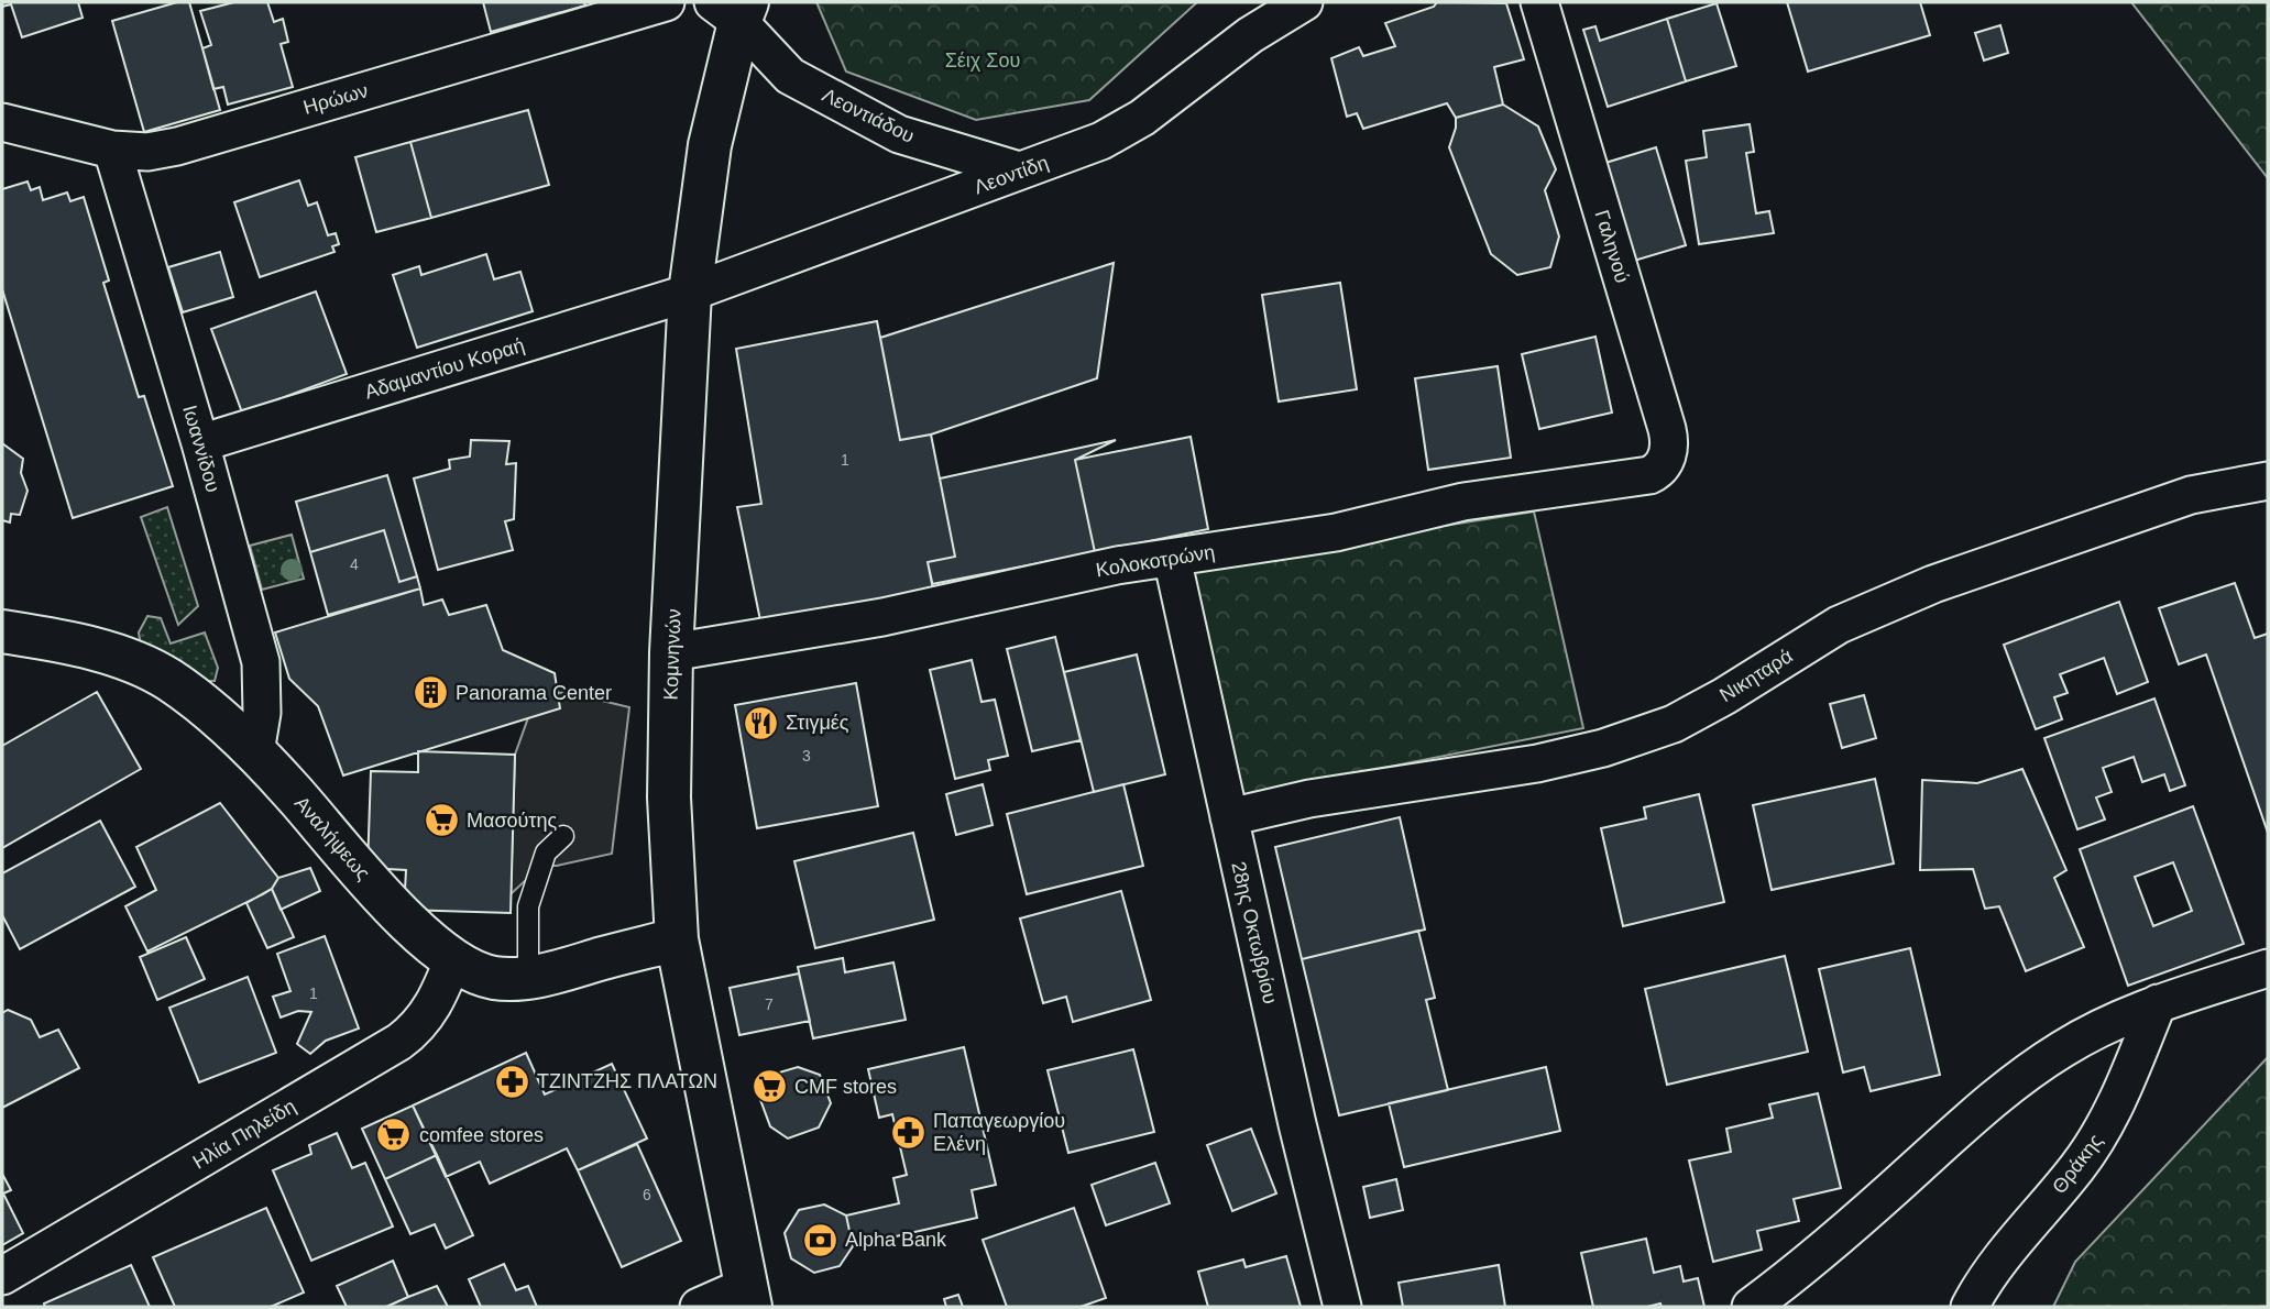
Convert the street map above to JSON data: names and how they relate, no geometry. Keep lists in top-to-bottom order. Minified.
{"streets":{"main road":["Κομνηνών","Αναλήψεως"],"street":["Ηρώων","Λεοντιάδου","Λεοντίδη","Γαληνού","Αδαμαντίου Κοραή","Ιωαννίδου","Κολοκοτρώνη","Νικηταρά","28ης Οκτωβρίου","Ηλία Πηλείδη","Θράκης"]},"crossings":[["Ηρώων","Ιωαννίδου"],["Λεοντιάδου","Λεοντίδη"],["Λεοντιάδου","Κομνηνών"],["Λεοντίδη","Αδαμαντίου Κοραή"],["Λεοντίδη","Κομνηνών"],["Γαληνού","Κολοκοτρώνη"],["Αδαμαντίου Κοραή","Ιωαννίδου"],["Αδαμαντίου Κοραή","Κομνηνών"],["Ιωαννίδου","Αναλήψεως"],["Κολοκοτρώνη","Κομνηνών"],["Κολοκοτρώνη","28ης Οκτωβρίου"],["Κομνηνών","Αναλήψεως"],["Νικηταρά","28ης Οκτωβρίου"],["Αναλήψεως","Ηλία Πηλείδη"]],"parks":["Σέιχ Σου"],"places":{"building":["Panorama Center"],"restaurant":["Στιγμές"],"supermarket":["Μασούτης","CMF stores","comfee stores"],"pharmacy":["ΤΖΙΝΤΖΗΣ ΠΛΑΤΩΝ","Παπαγεωργίου Ελένη"],"bank":["Alpha Bank"]},"house_numbers":["1","4","3","1","7","6"]}
